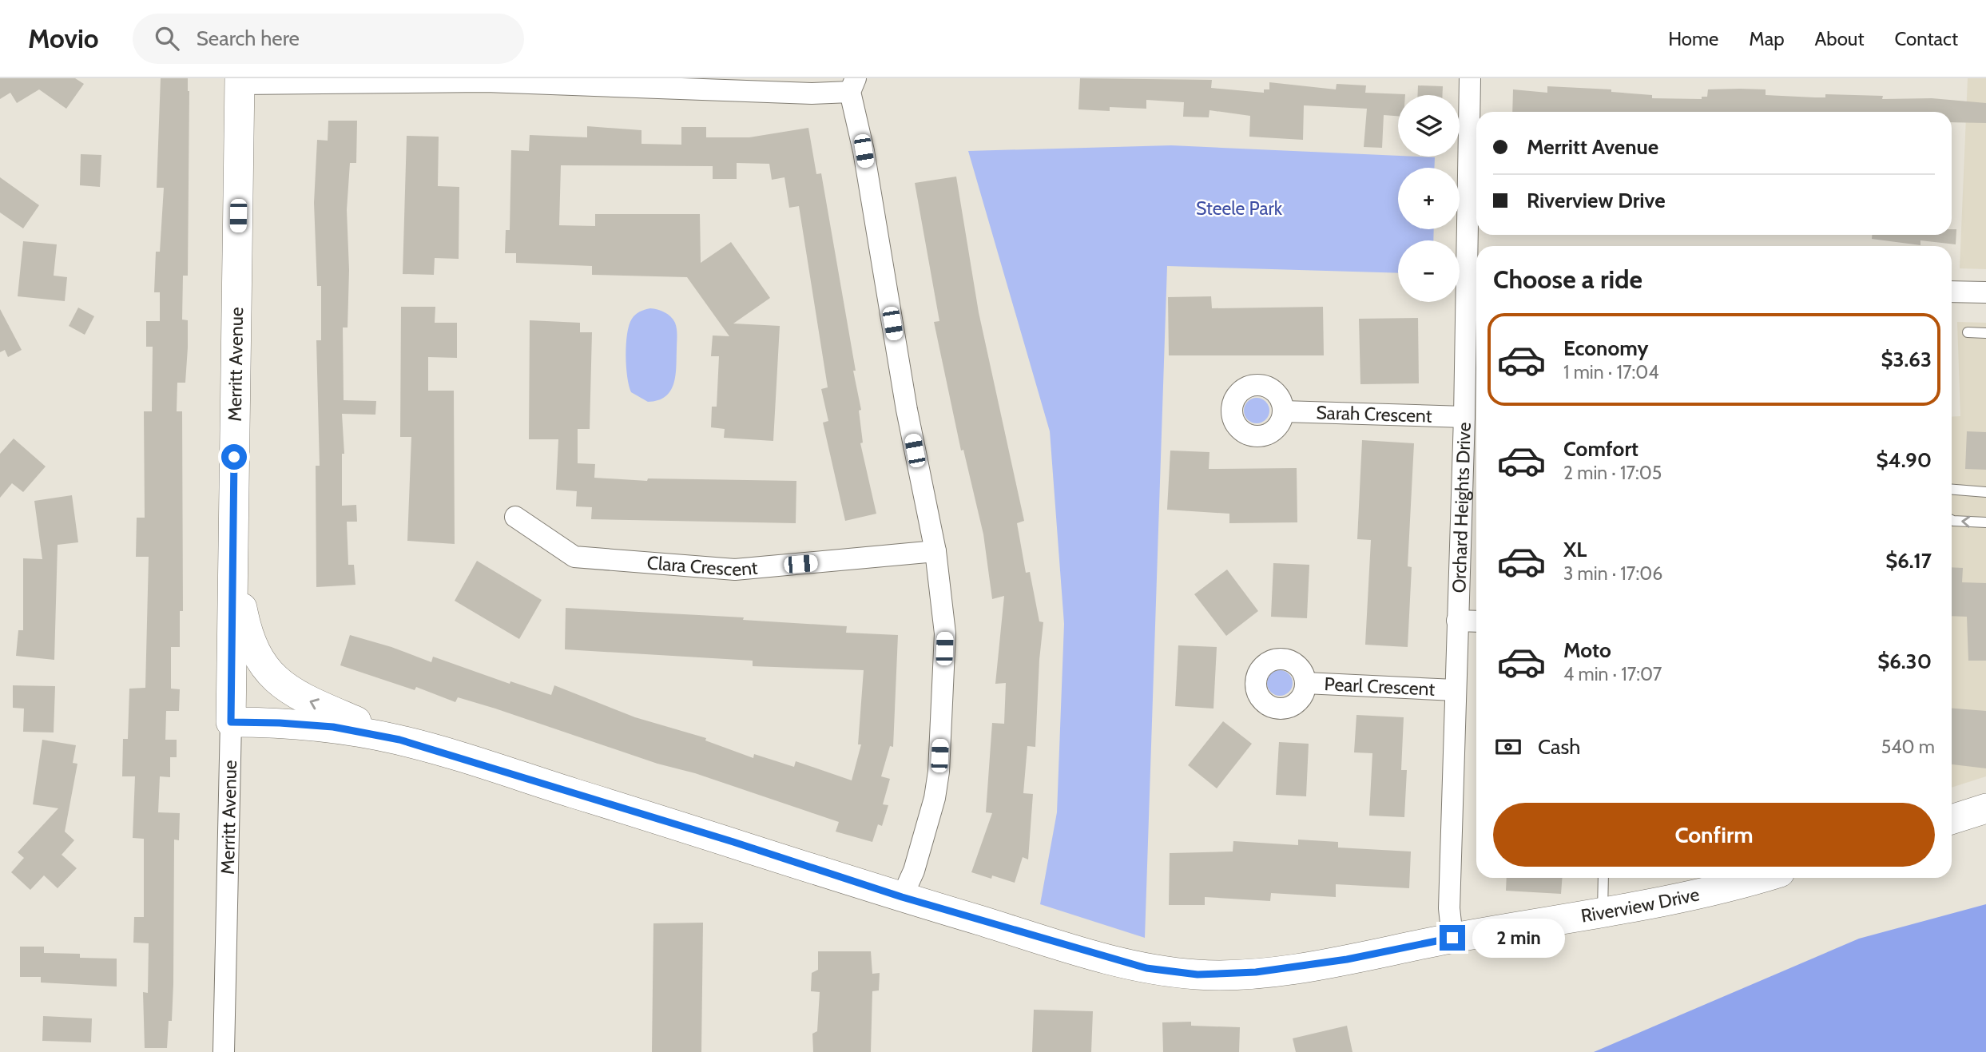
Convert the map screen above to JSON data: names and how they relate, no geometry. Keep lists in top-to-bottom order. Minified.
{"streets":{"street":["Merritt Avenue","Sarah Crescent","Orchard Heights Drive","Clara Crescent","Pearl Crescent","Riverview Drive"]},"crossings":[["Merritt Avenue","Riverview Drive"],["Sarah Crescent","Orchard Heights Drive"],["Orchard Heights Drive","Pearl Crescent"],["Orchard Heights Drive","Riverview Drive"]],"parks":["Steele Park"],"page":{"header":"Movio","search":"Search here","nav":["Home","Map","About","Contact"],"map_buttons":["+","−"],"banner":["Merritt Avenue","Riverview Drive"],"heading":"Choose a ride","list":[{"name":"Economy","note":"1 min · 17:04","value":"$3.63"},{"name":"Comfort","note":"2 min · 17:05","value":"$4.90"},{"name":"XL","note":"3 min · 17:06","value":"$6.17"},{"name":"Moto","note":"4 min · 17:07","value":"$6.30"}],"pay":["Cash","540 m"],"buttons":"Confirm","bubble":"2 min"}}
